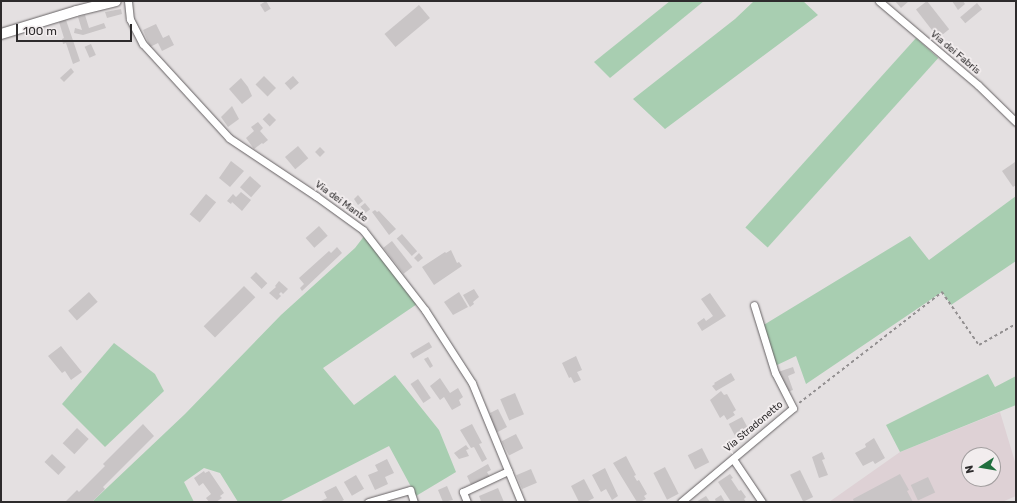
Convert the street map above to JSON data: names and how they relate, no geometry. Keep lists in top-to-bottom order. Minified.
{"streets":{"street":["Via dei Fabris","Via dei Mante","Via Stradonetto"]},"scale_bar":"100 m","north":"left"}
